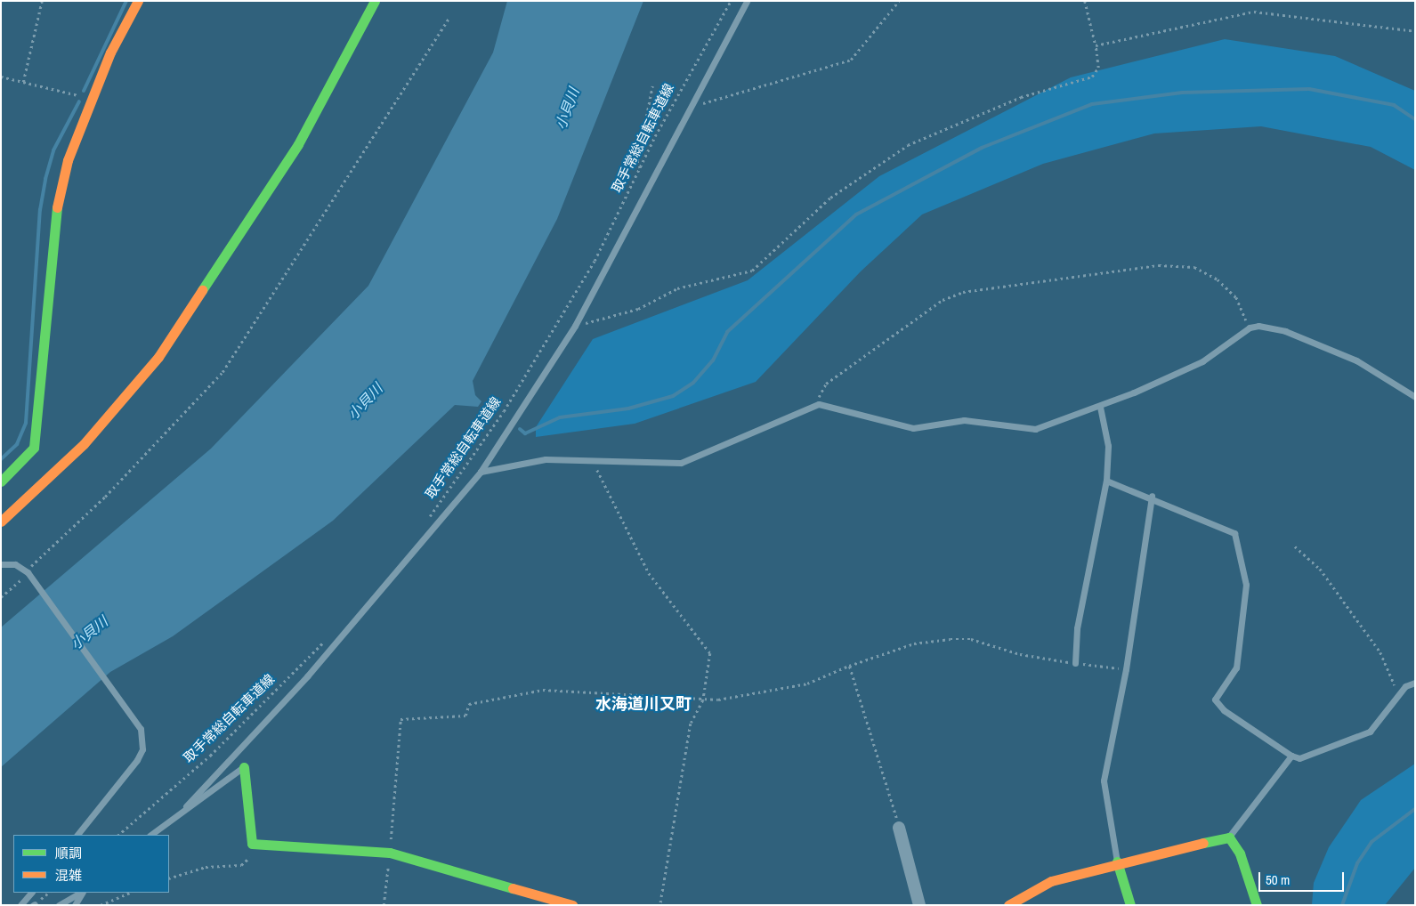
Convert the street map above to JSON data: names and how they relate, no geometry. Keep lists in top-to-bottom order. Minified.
{"streets":{"path":["取手常総自転車道線"]},"districts":["水海道川又町"],"water":["小貝川"],"legend":["順調","混雑"],"scale_bar":"50 m"}
